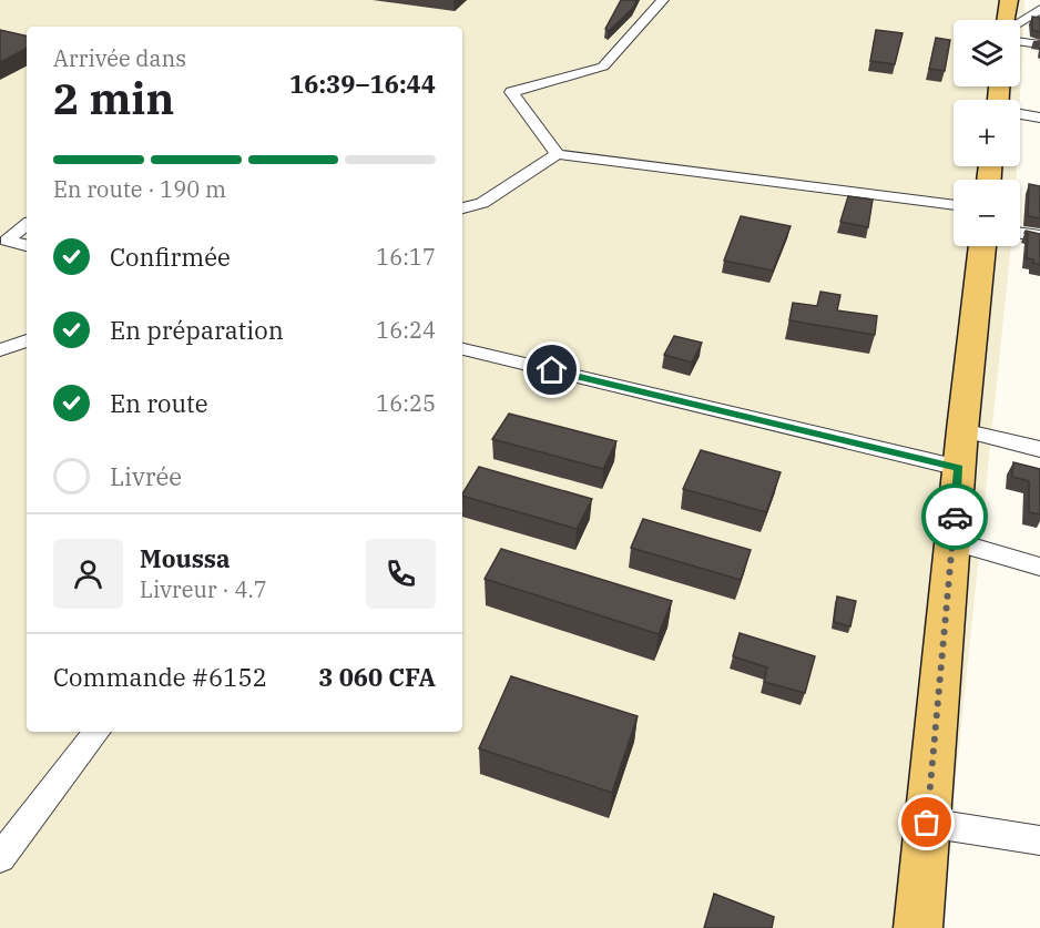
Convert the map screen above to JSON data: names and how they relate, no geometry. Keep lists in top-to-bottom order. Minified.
{"page":{"map_buttons":["+","−"],"heading":["2 min","Arrivée dans","16:39–16:44"],"panel":["Moussa","Livreur · 4.7","Commande #6152","3 060 CFA"],"bar":"En route · 190 m","list":[["Confirmée","16:17"],["En préparation","16:24"],["En route","16:25"],"Livrée"]}}
